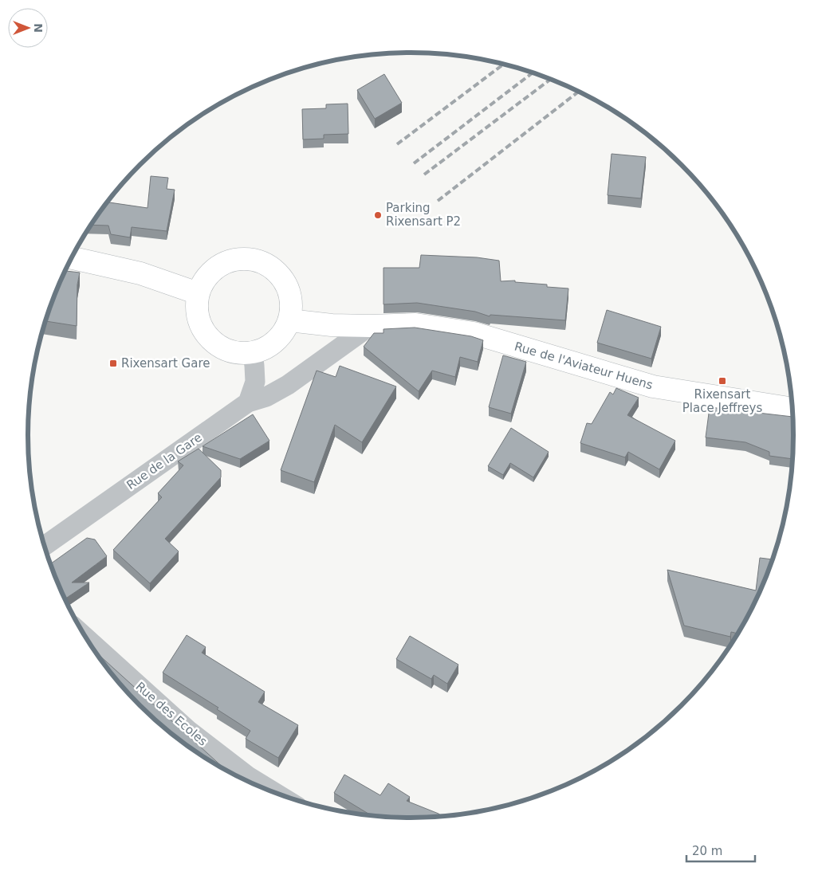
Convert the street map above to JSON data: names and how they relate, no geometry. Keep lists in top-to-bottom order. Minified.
{"streets":{"street":["Rue de l'Aviateur Huens","Rue de la Gare","Rue des Ecoles"]},"places":{"other":["Parking Rixensart P2"],"transit":["Rixensart Gare","Rixensart Place Jeffreys"]},"scale_bar":"20 m","north":"right"}
